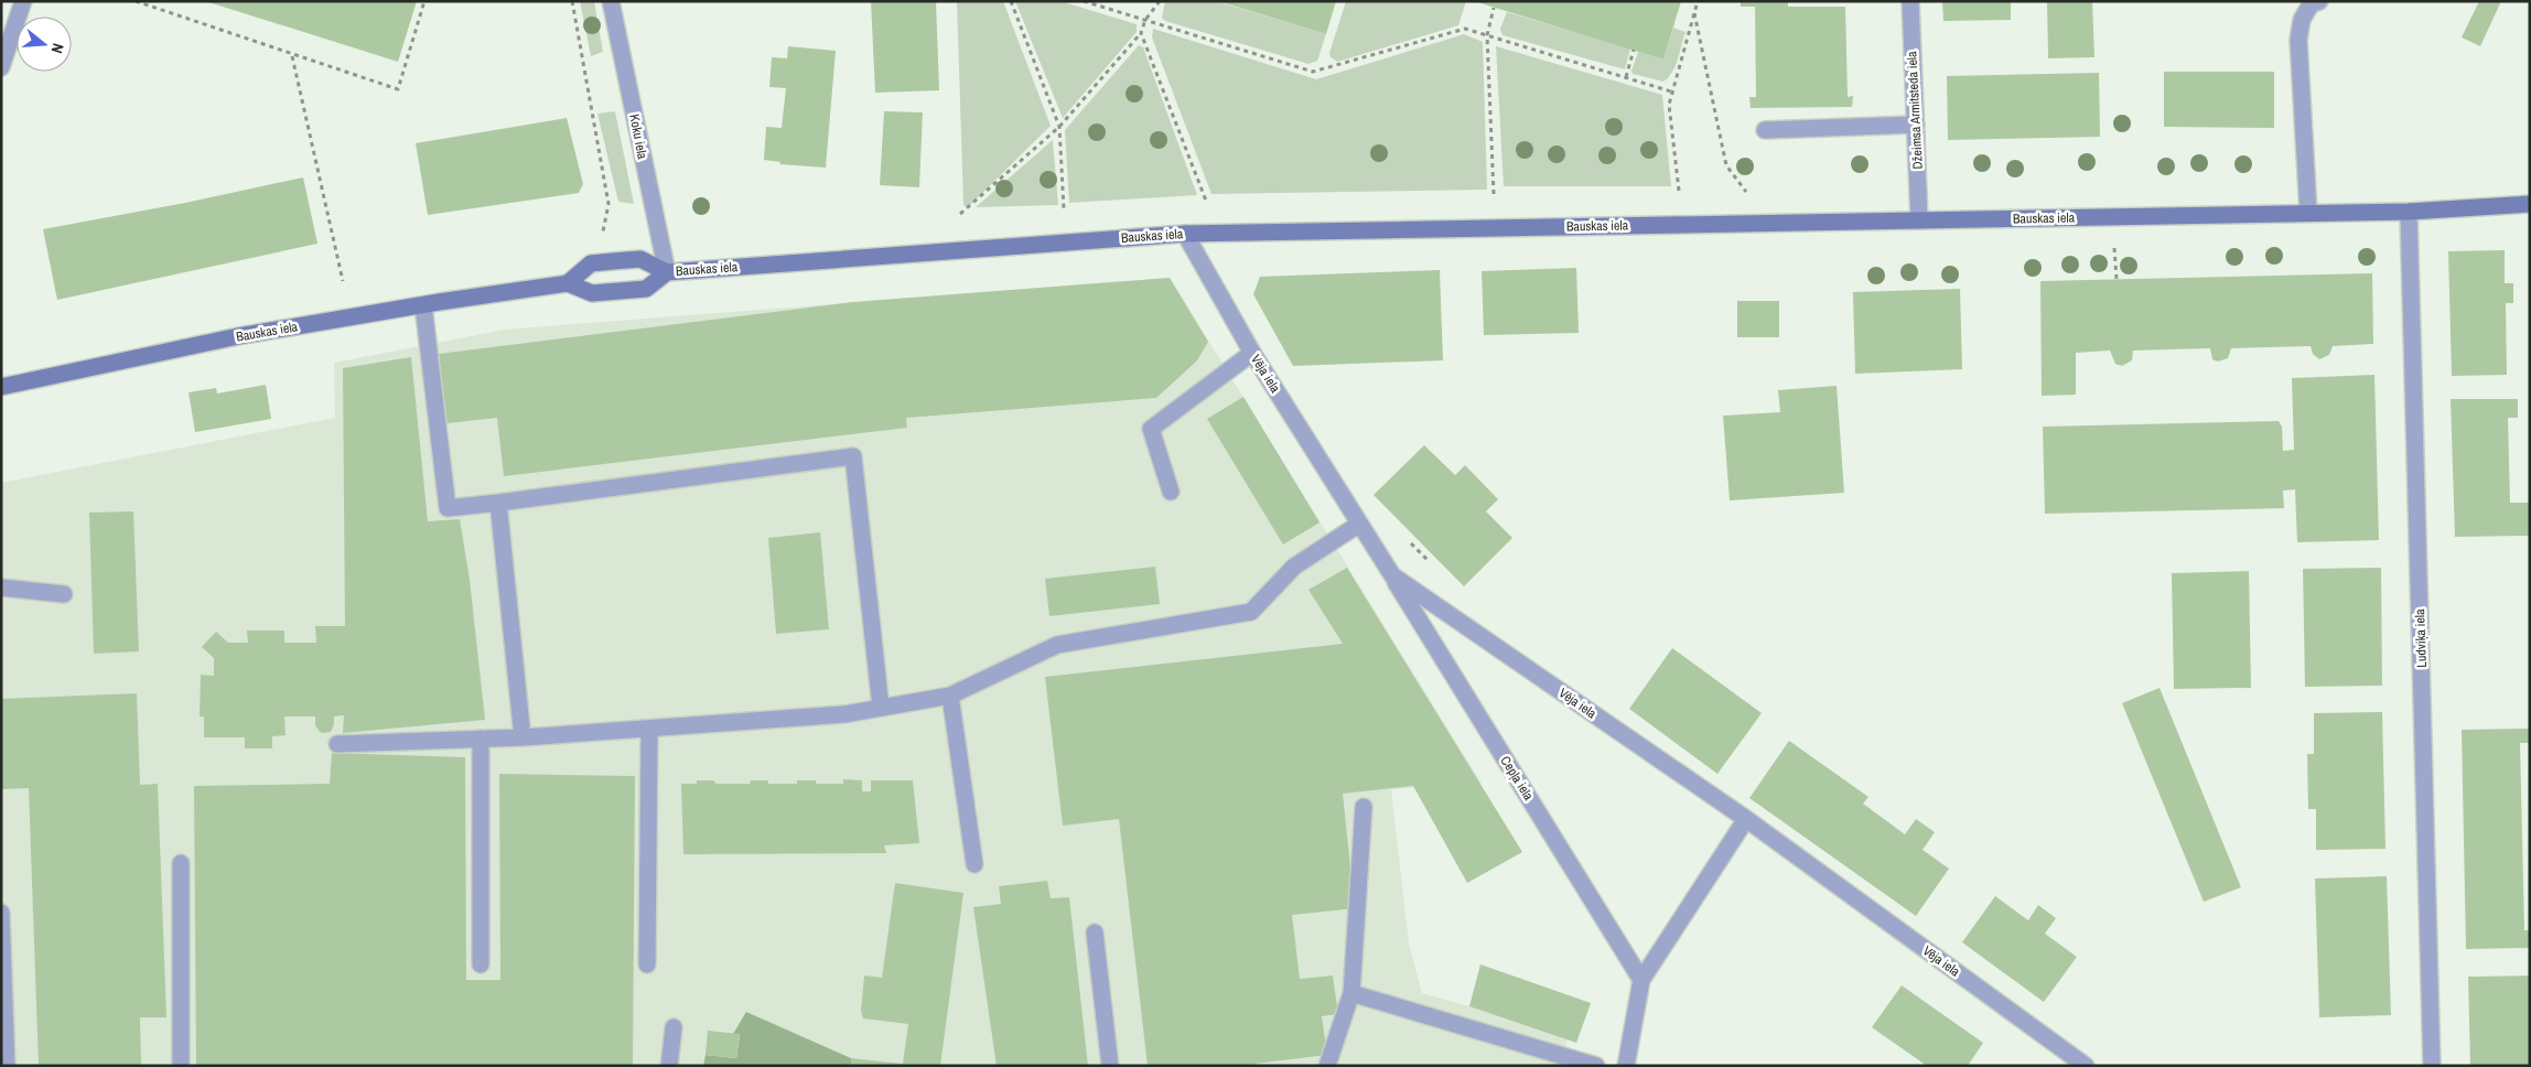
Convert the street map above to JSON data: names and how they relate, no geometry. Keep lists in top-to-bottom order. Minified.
{"streets":{"street":["Džeimsa Armitsteda iela","Koku iela","Bauskas iela","Vēja iela","Ludviķa iela","Cepļa iela"]},"crossings":[["Džeimsa Armitsteda iela","Bauskas iela"],["Koku iela","Bauskas iela"],["Bauskas iela","Vēja iela"],["Bauskas iela","Ludviķa iela"],["Vēja iela","Cepļa iela"]],"north":"right"}
